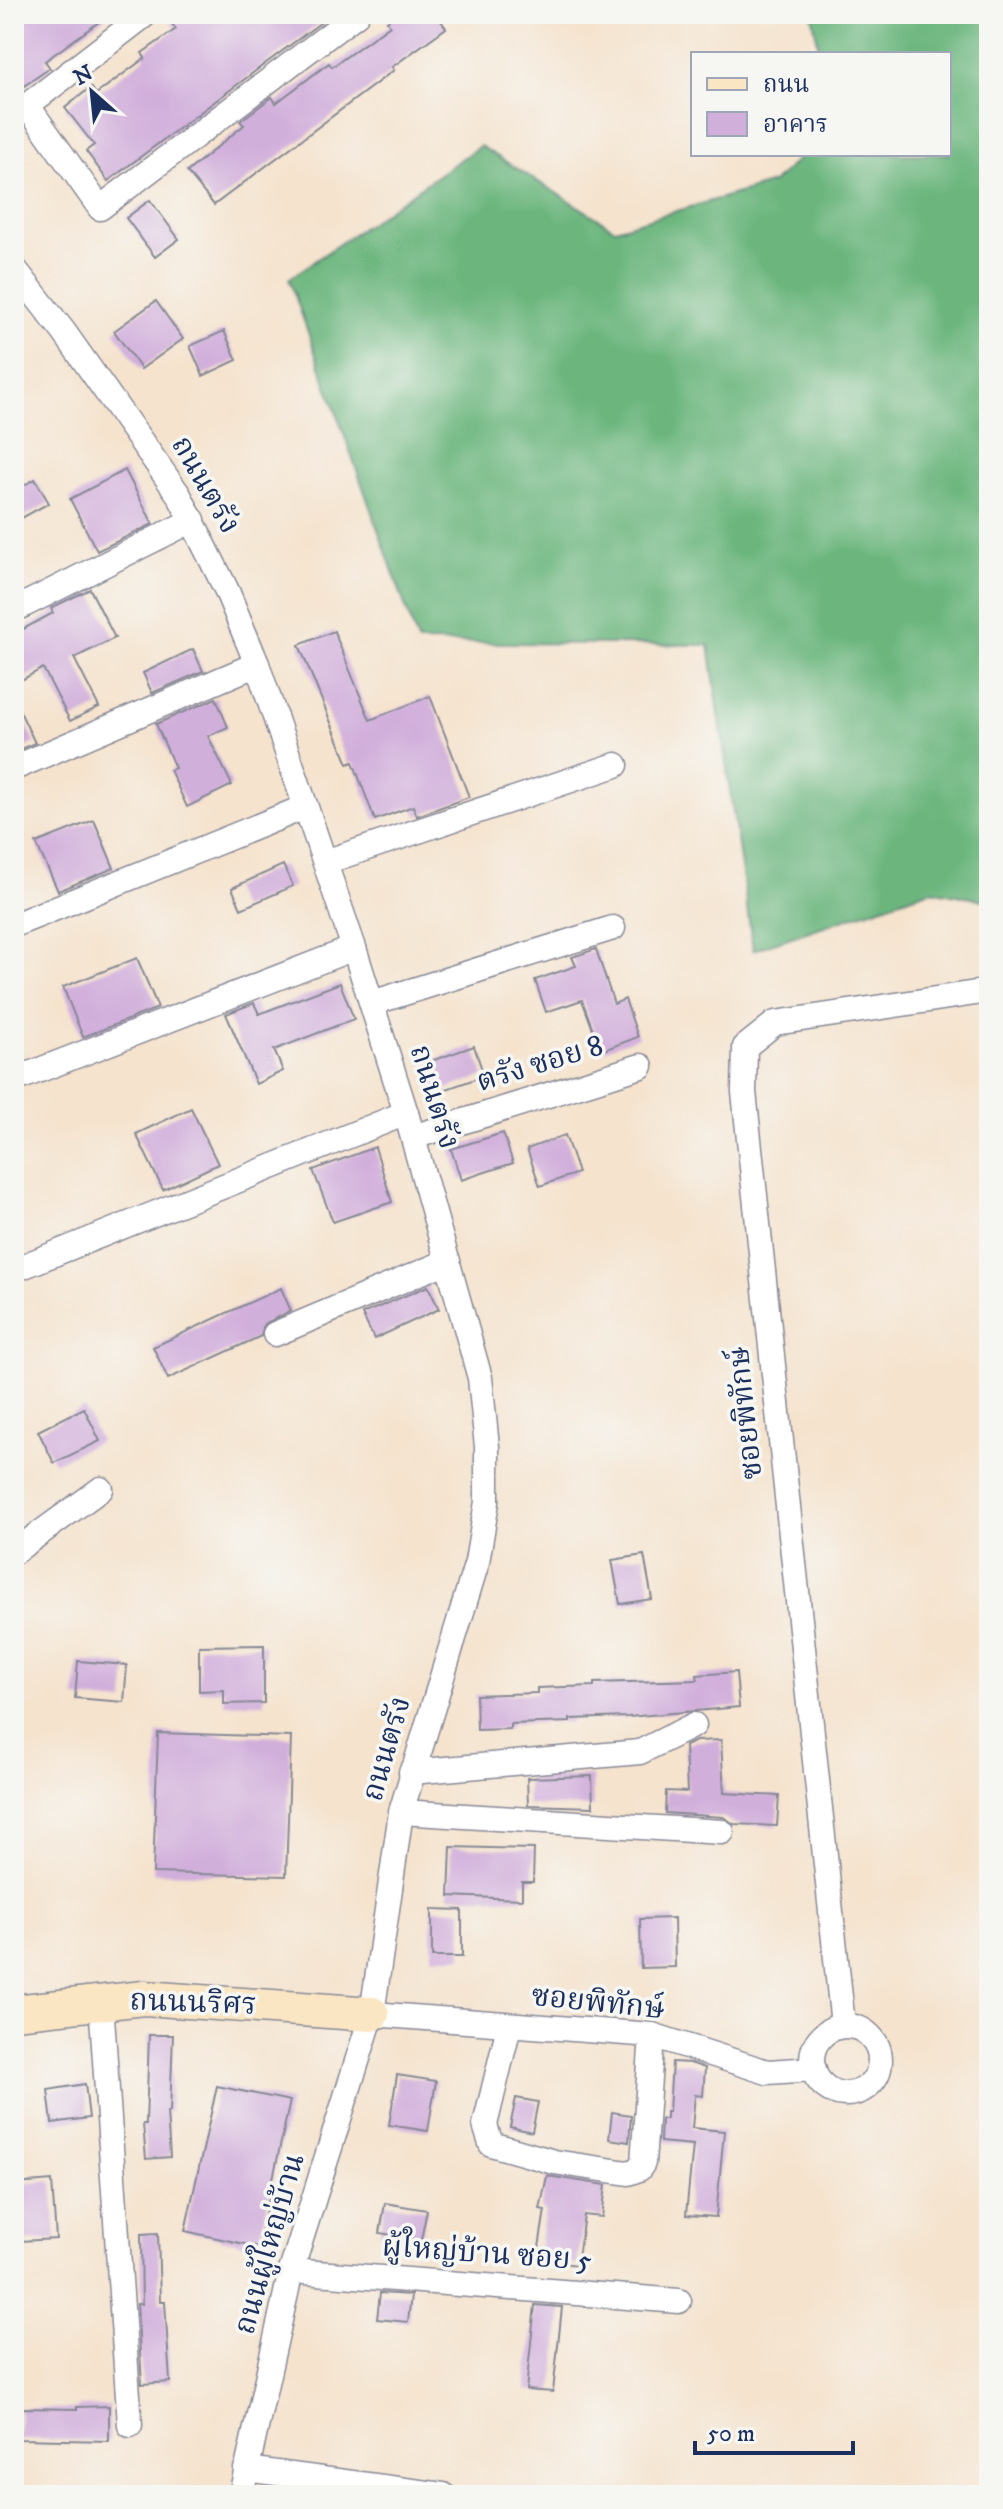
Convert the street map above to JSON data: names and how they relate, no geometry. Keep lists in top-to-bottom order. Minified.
{"streets":{"street":["ถนนตรัง","ตรัง ซอย 8","ซอยพิทักษ์","ถนนนริศร","ถนนผู้ใหญ่บ้าน","ผู้ใหญ่บ้าน ซอย 5"]},"crossings":[["ถนนตรัง","ตรัง ซอย 8"],["ถนนตรัง","ซอยพิทักษ์"],["ถนนตรัง","ถนนนริศร"],["ถนนตรัง","ถนนผู้ใหญ่บ้าน"],["ซอยพิทักษ์","ถนนนริศร"],["ซอยพิทักษ์","ถนนผู้ใหญ่บ้าน"],["ถนนนริศร","ถนนผู้ใหญ่บ้าน"],["ถนนผู้ใหญ่บ้าน","ผู้ใหญ่บ้าน ซอย 5"]],"legend":["ถนน","อาคาร"],"scale_bar":"50 m","north":"top left"}
